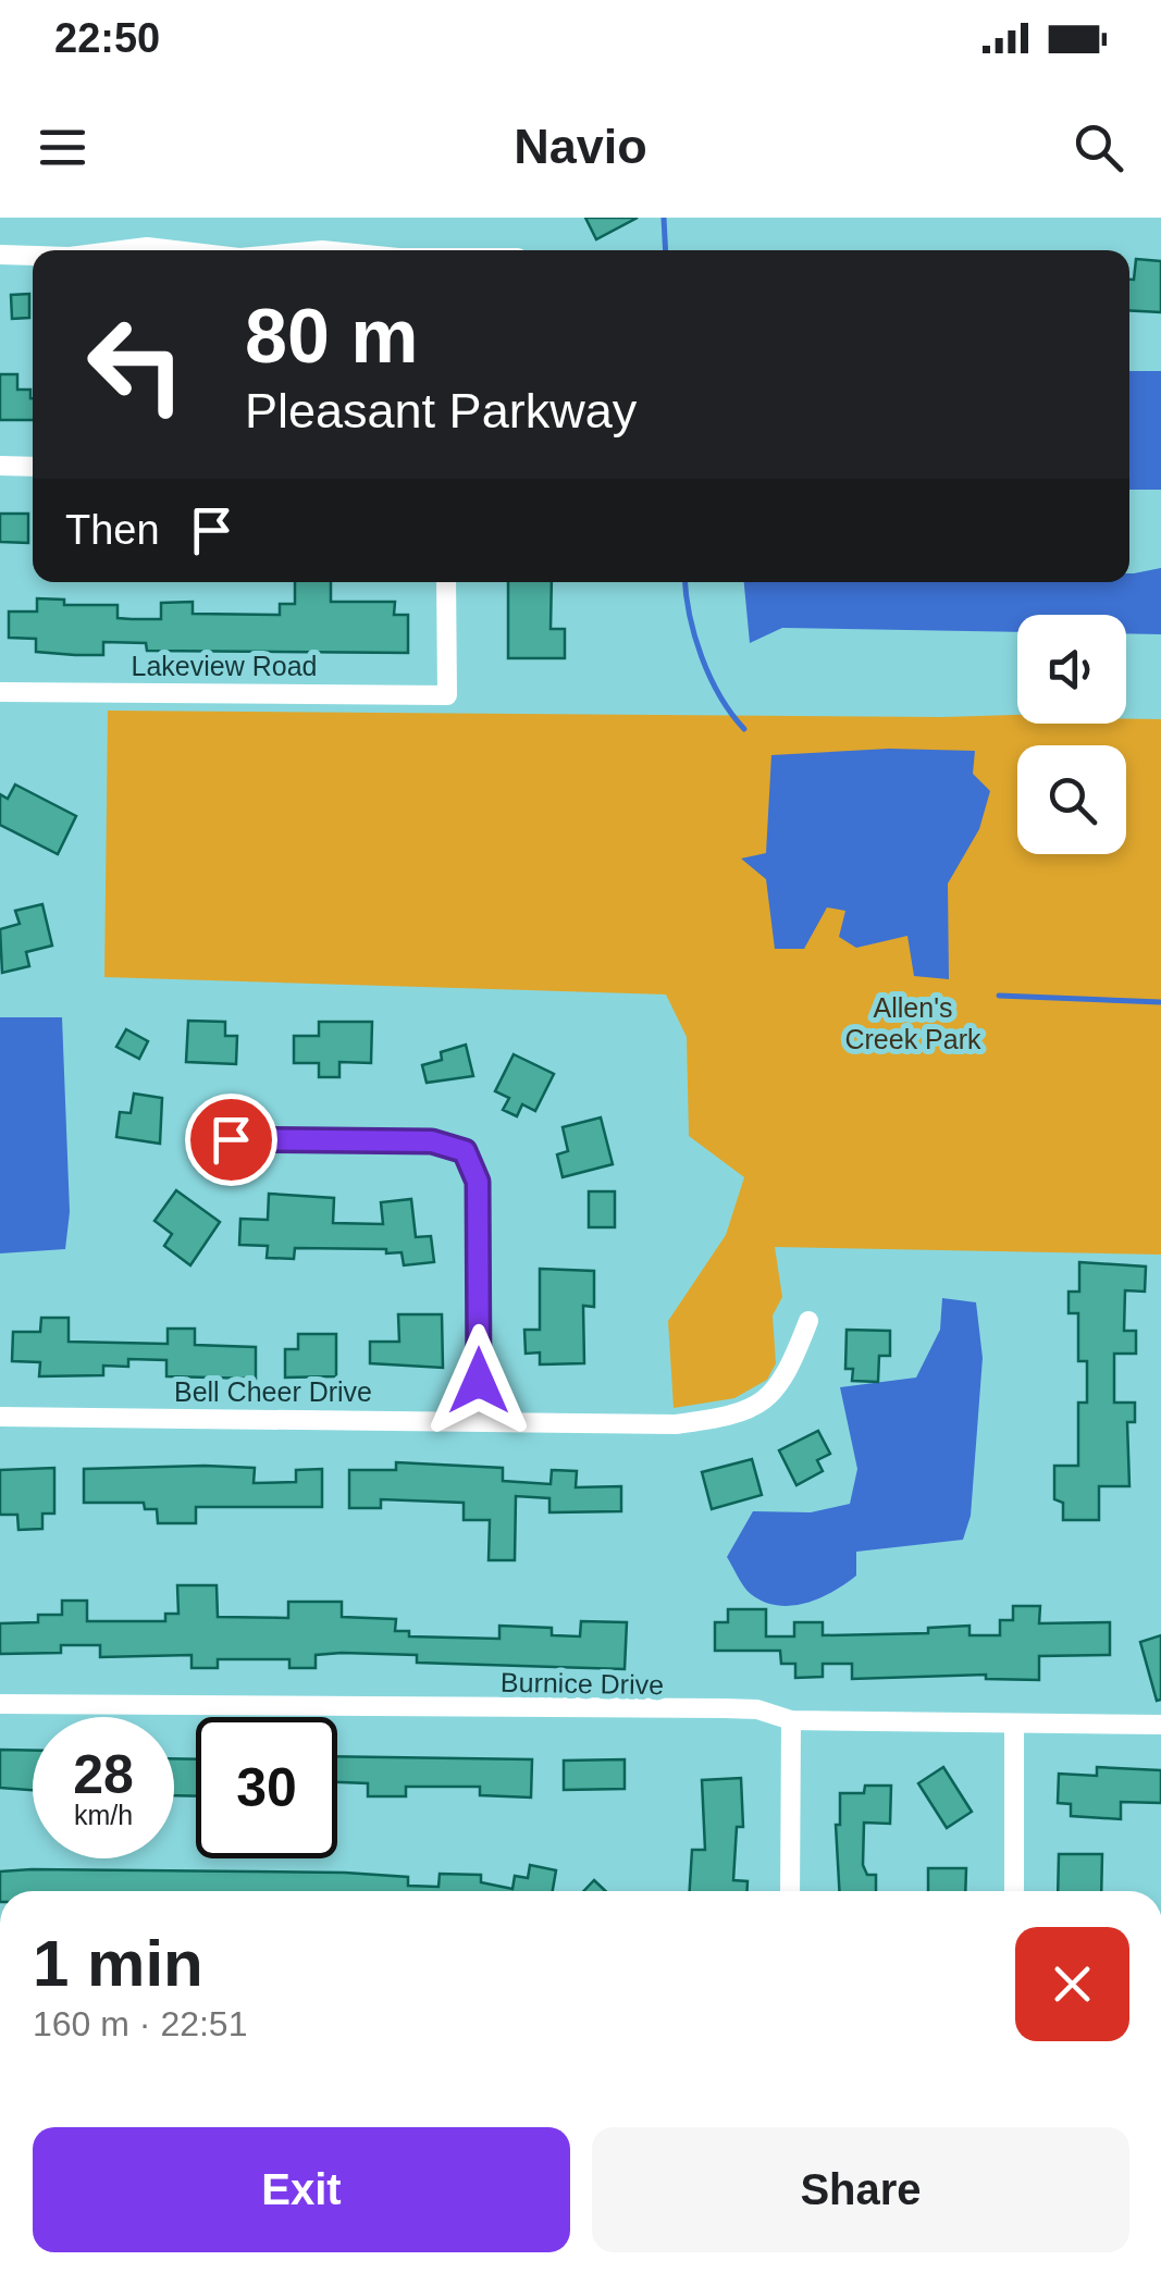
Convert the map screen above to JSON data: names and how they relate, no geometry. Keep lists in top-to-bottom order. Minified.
{"streets":{"street":["Lakeview Road","Bell Cheer Drive","Burnice Drive"]},"parks":["Allen's Creek Park"],"page":{"status":"22:50","header":"Navio","turn":["80 m","Pleasant Parkway"],"then":"Then","speed":"28 km/h","limit":"30","heading":["1 min","160 m · 22:51"],"buttons":["Exit","Share"]}}
